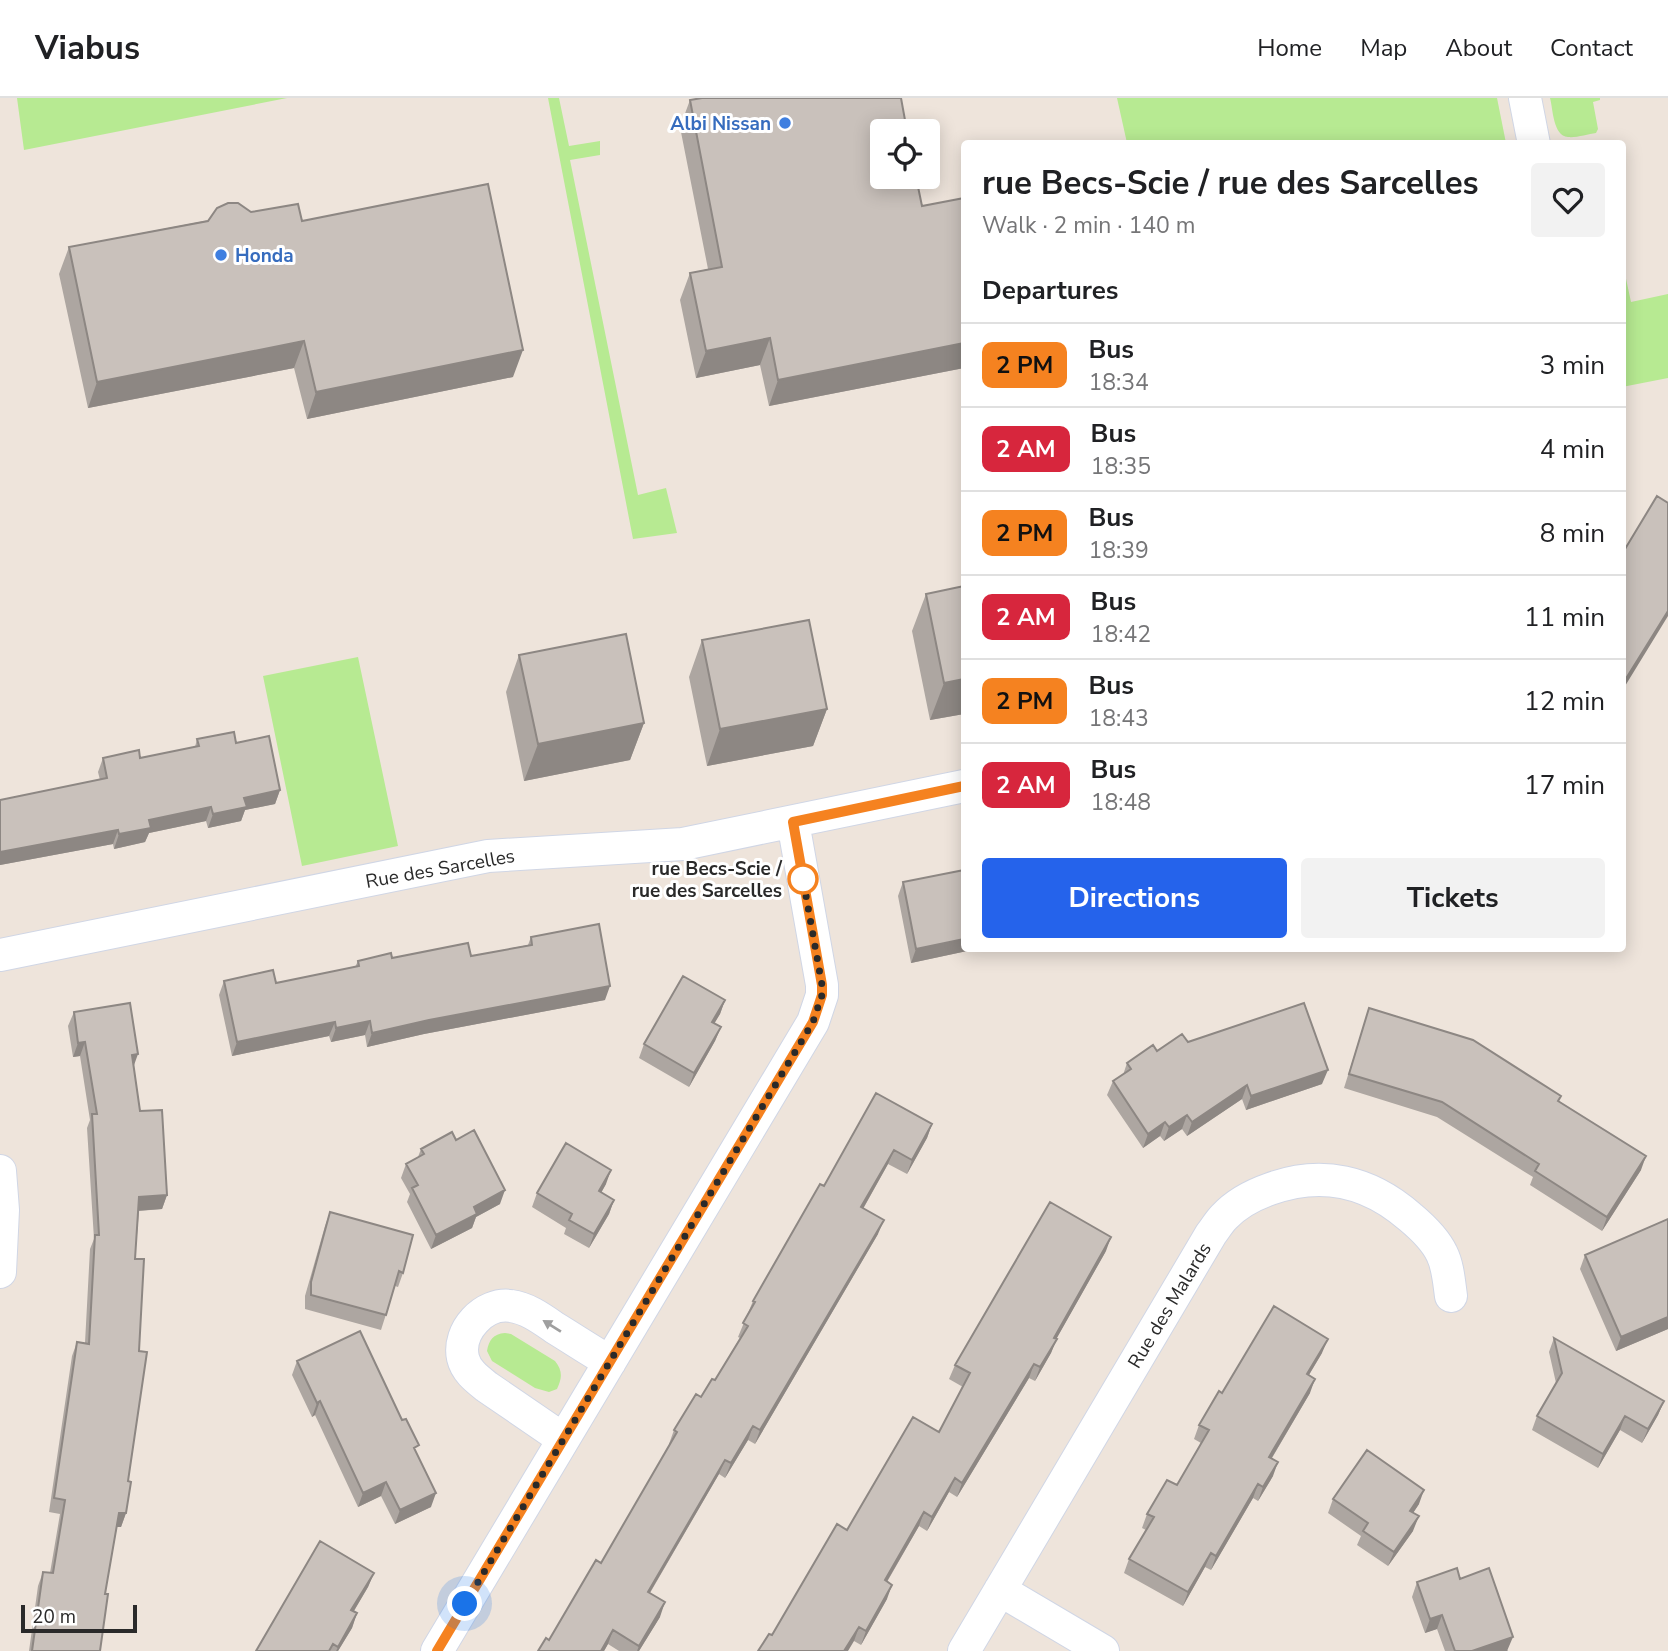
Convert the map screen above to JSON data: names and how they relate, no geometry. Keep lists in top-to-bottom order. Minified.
{"streets":{"street":["Rue des Sarcelles","Rue des Malards"]},"places":["Albi Nissan","Honda","rue Becs-Scie / rue des Sarcelles"],"scale_bar":"20 m","page":{"header":"Viabus","nav":["Home","Map","About","Contact"],"heading":[["rue Becs-Scie / rue des Sarcelles","Walk · 2 min · 140 m"],"Departures"],"list":[{"mark":"2 PM","name":"Bus","note":"18:34","value":"3 min"},{"mark":"2 AM","name":"Bus","note":"18:35","value":"4 min"},{"mark":"2 PM","name":"Bus","note":"18:39","value":"8 min"},{"mark":"2 AM","name":"Bus","note":"18:42","value":"11 min"},{"mark":"2 PM","name":"Bus","note":"18:43","value":"12 min"},{"mark":"2 AM","name":"Bus","note":"18:48","value":"17 min"}],"buttons":["Directions","Tickets"],"scale":"20 m"}}
